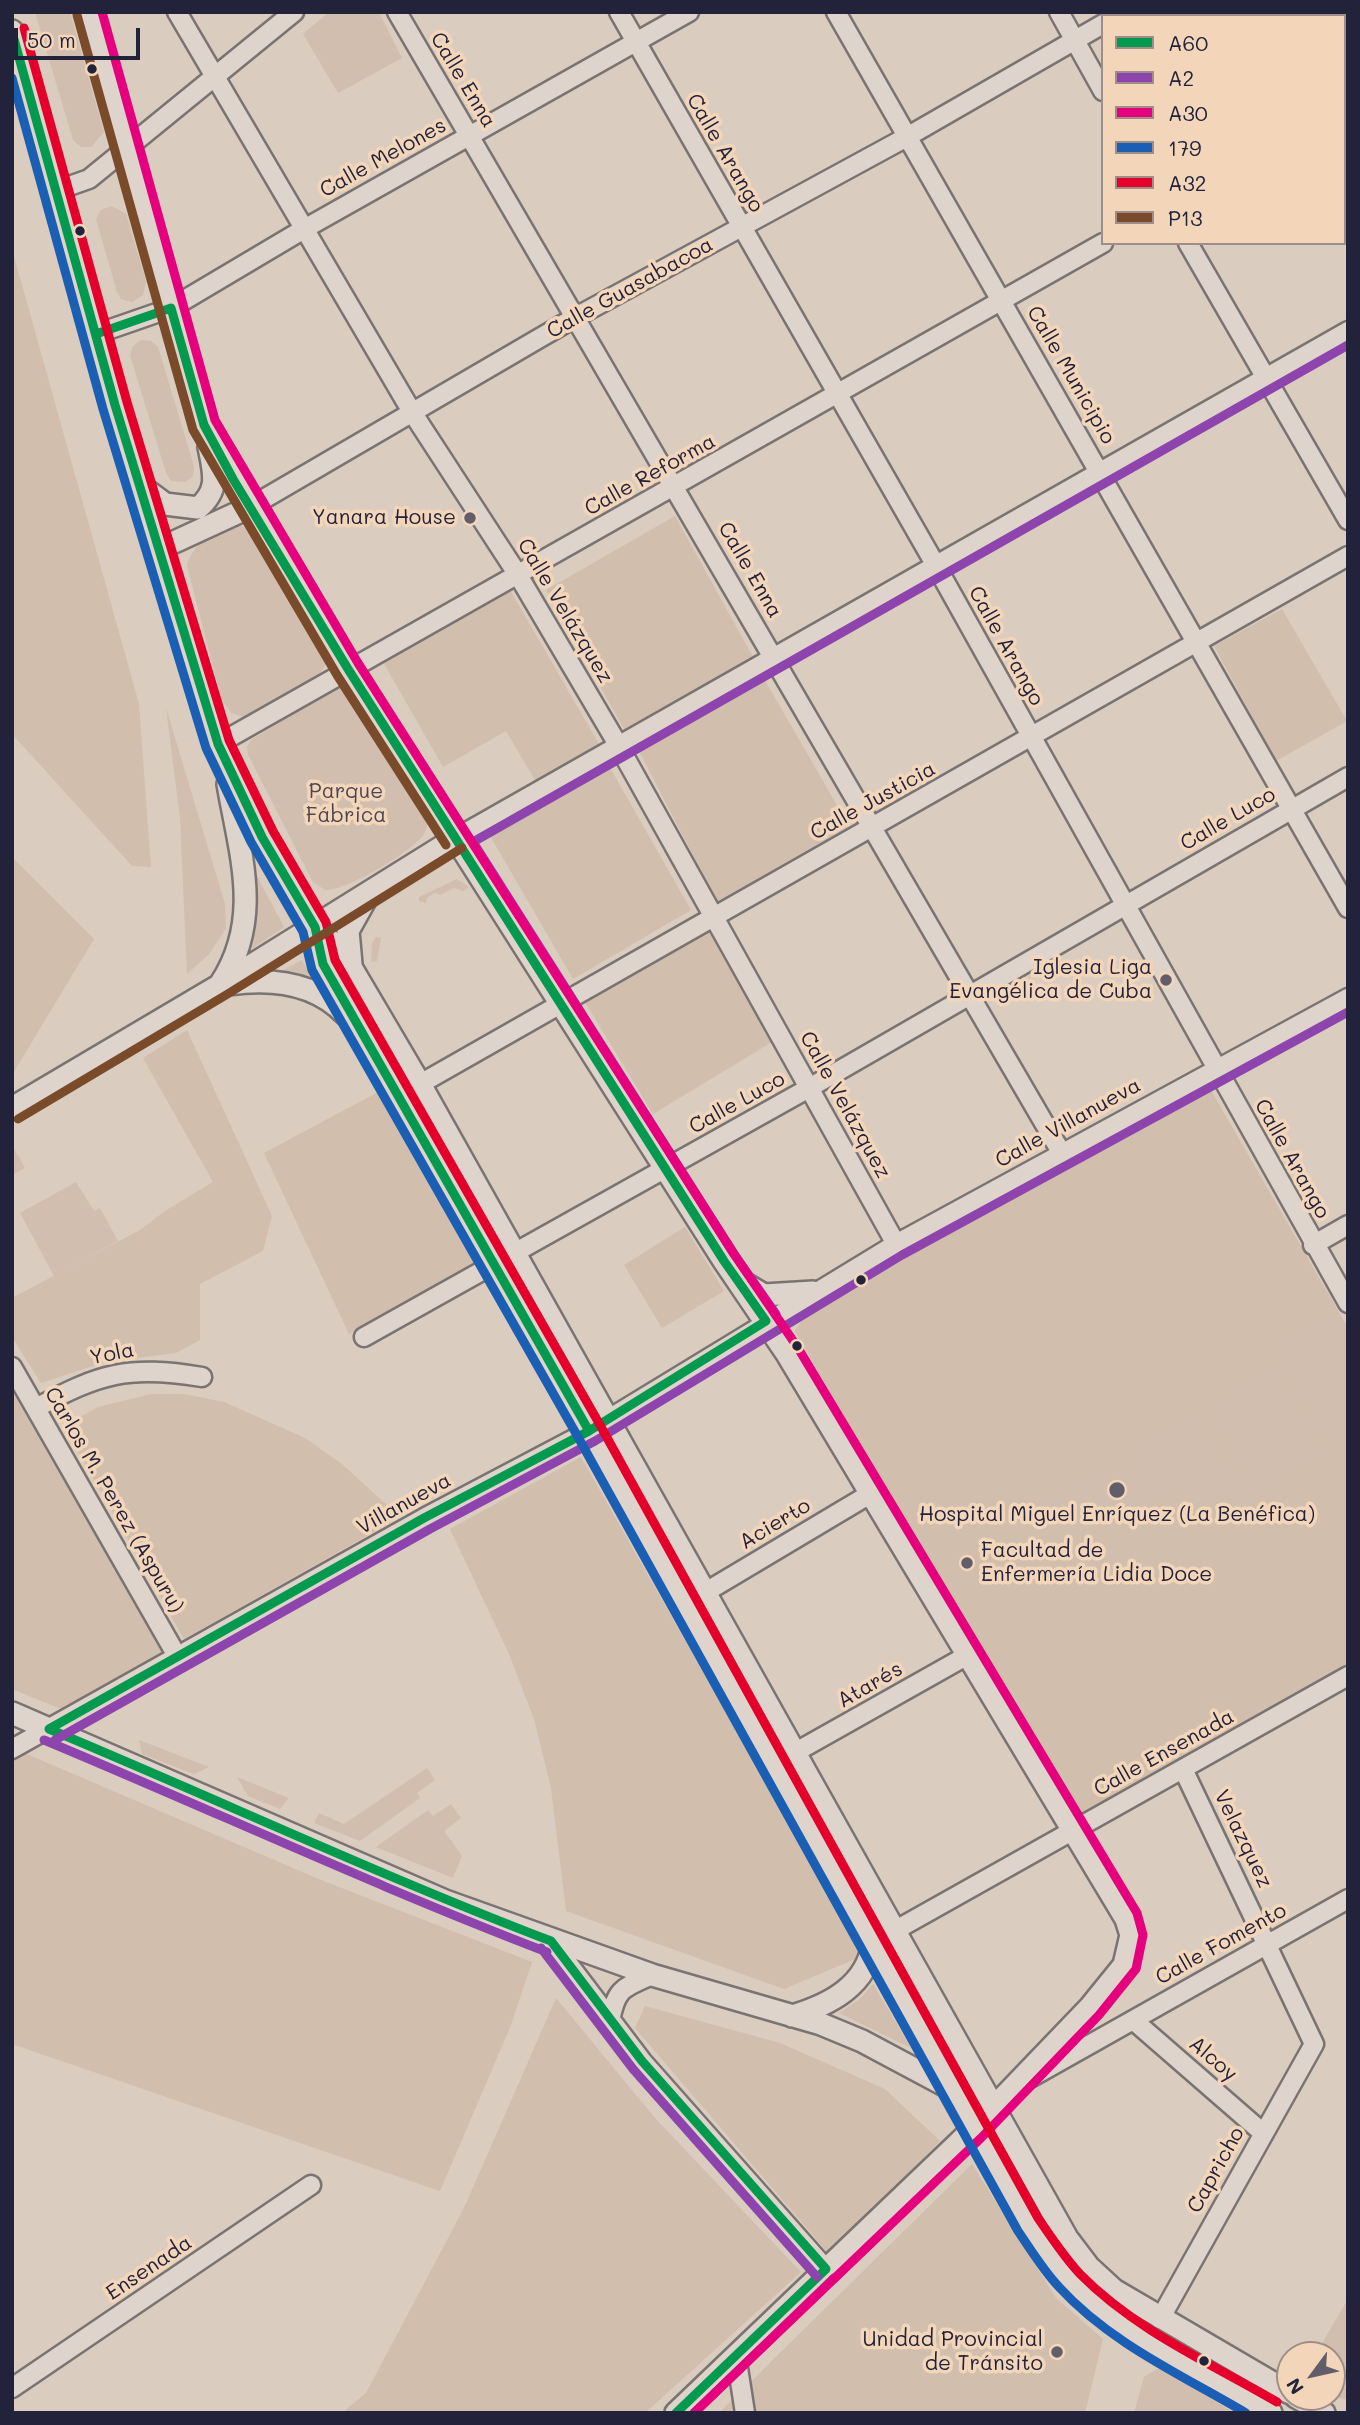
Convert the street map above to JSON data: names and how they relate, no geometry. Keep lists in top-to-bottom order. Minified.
{"streets":{"main road":["Calle Guasabacoa"],"street":["Calle Enna","Calle Arango","Calle Melones","Calle Municipio","Calle Reforma","Calle Velázquez","Calle Justicia","Calle Luco","Calle Villanueva","Yola","Carlos M. Perez (Aspuru)","Villanueva","Acierto","Atarés","Calle Ensenada","Velazquez","Calle Fomento","Alcoy","Capricho","Ensenada"]},"crossings":[["Calle Enna","Calle Melones"],["Calle Enna","Calle Guasabacoa"],["Calle Enna","Calle Reforma"],["Calle Enna","Calle Justicia"],["Calle Enna","Calle Luco"],["Calle Enna","Calle Villanueva"],["Calle Arango","Calle Melones"],["Calle Arango","Calle Guasabacoa"],["Calle Arango","Calle Reforma"],["Calle Arango","Calle Justicia"],["Calle Arango","Calle Luco"],["Calle Arango","Calle Villanueva"],["Calle Melones","Calle Velázquez"],["Calle Guasabacoa","Calle Municipio"],["Calle Guasabacoa","Calle Velázquez"],["Calle Municipio","Calle Reforma"],["Calle Municipio","Calle Justicia"],["Calle Municipio","Calle Luco"],["Calle Reforma","Calle Velázquez"],["Calle Velázquez","Calle Justicia"],["Calle Velázquez","Calle Luco"],["Calle Velázquez","Calle Villanueva"],["Calle Villanueva","Villanueva"],["Yola","Carlos M. Perez (Aspuru)"],["Carlos M. Perez (Aspuru)","Villanueva"],["Calle Ensenada","Velazquez"],["Velazquez","Calle Fomento"],["Velazquez","Capricho"],["Calle Fomento","Alcoy"],["Alcoy","Capricho"]],"parks":["Parque Fábrica"],"places":["Yanara House","Iglesia Liga Evangélica de Cuba","Hospital Miguel Enríquez (La Benéfica)","Facultad de Enfermería Lidia Doce","Unidad Provincial de Tránsito"],"lines":["transit line A30","transit line P13","transit line A32","transit line A60","transit line 179","transit line A2"],"legend":["A60","A2","A30","179","A32","P13"],"scale_bar":"50 m","north":"bottom left"}
